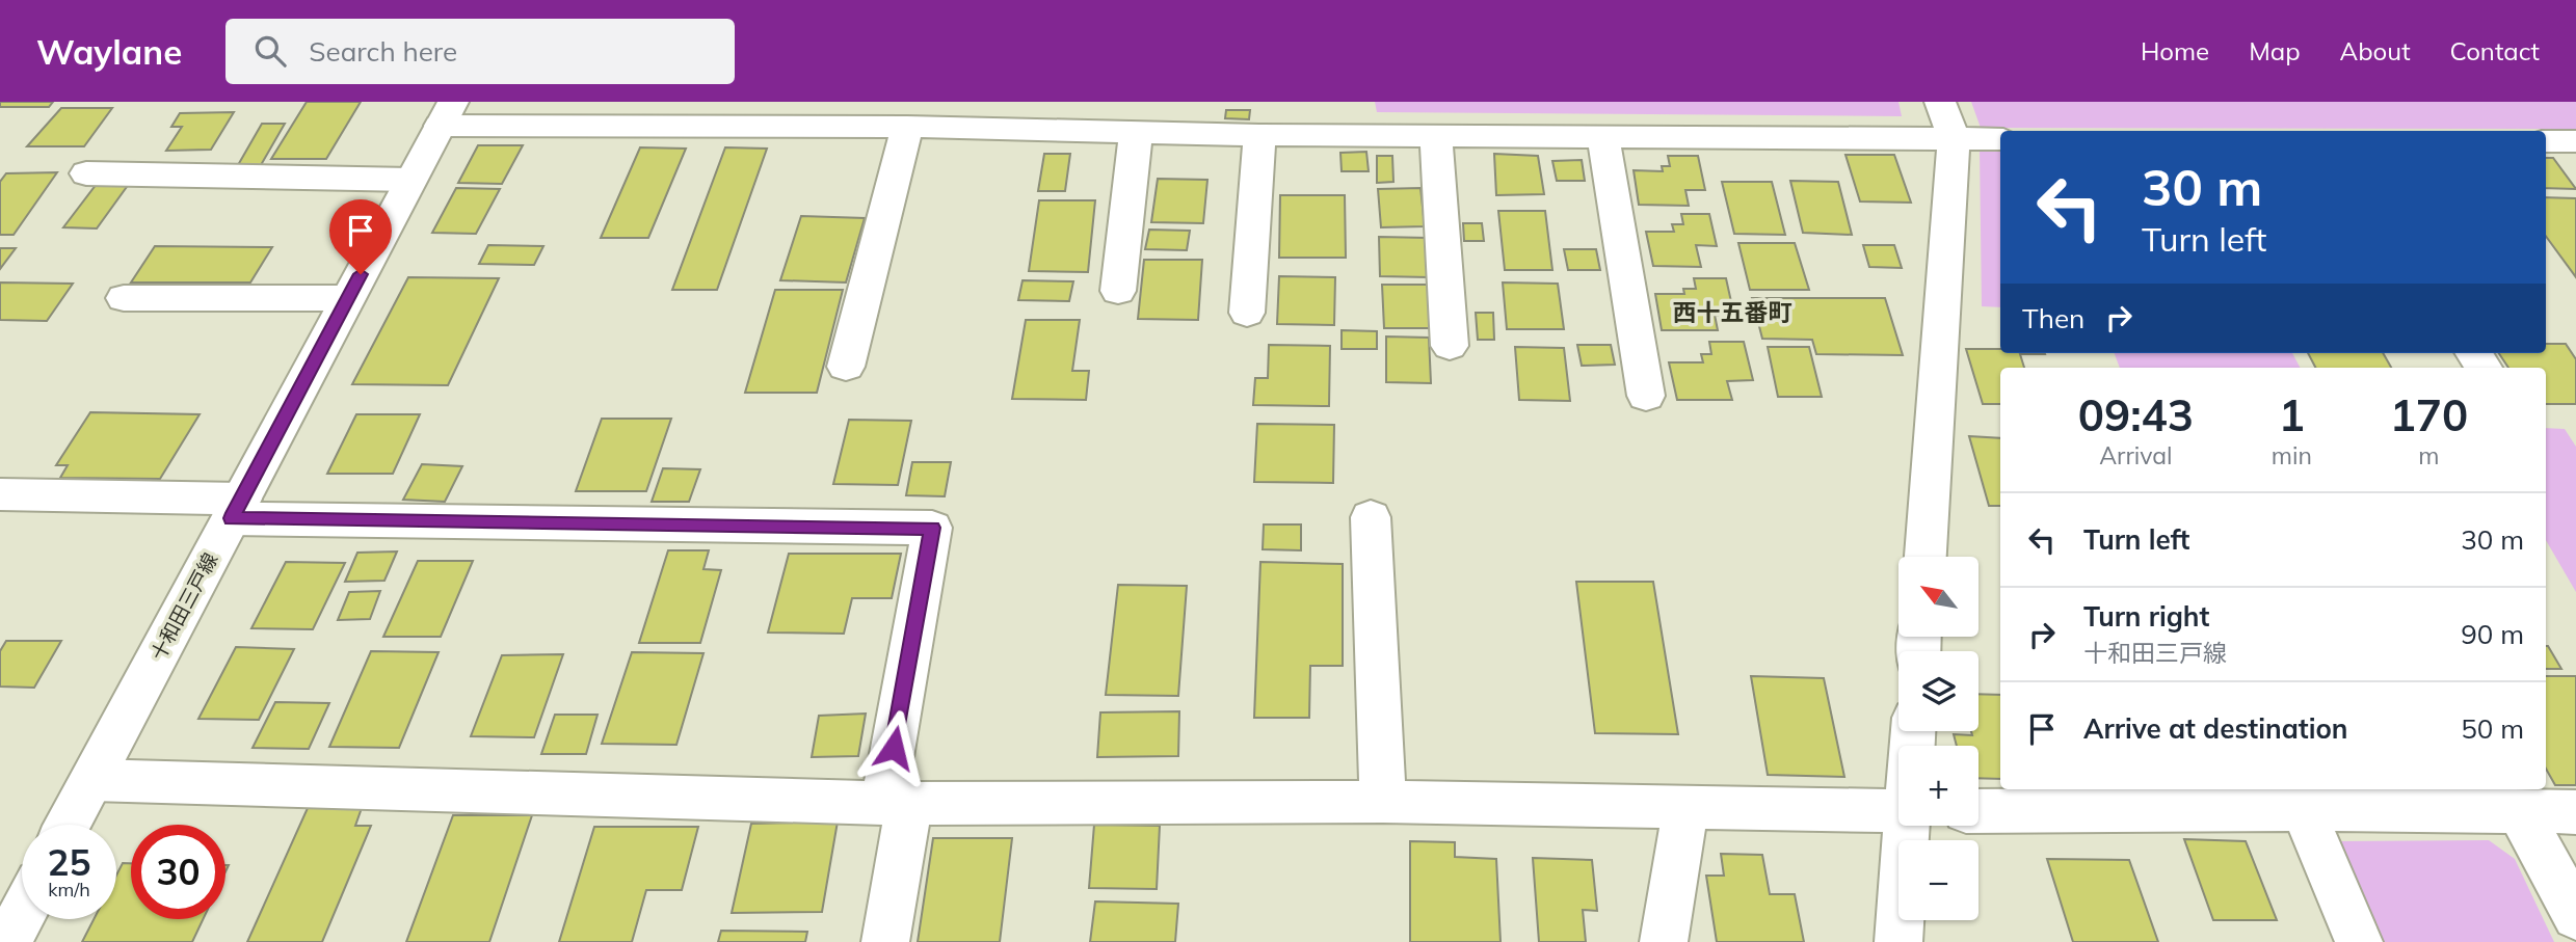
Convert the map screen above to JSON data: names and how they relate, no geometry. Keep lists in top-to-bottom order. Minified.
{"streets":{"street":["十和田三戸線"]},"districts":["西十五番町"],"north":"top left","page":{"header":"Waylane","search":"Search here","nav":["Home","Map","About","Contact"],"turn":["30 m","Turn left"],"then":"Then","eta":["09:43","Arrival","1","min","170","m"],"list":[{"name":"Turn left","value":"30 m"},{"name":"Turn right","note":"十和田三戸線","value":"90 m"},{"name":"Arrive at destination","value":"50 m"}],"map_buttons":["+","−"],"speed":"25 km/h","limit":"30"}}
